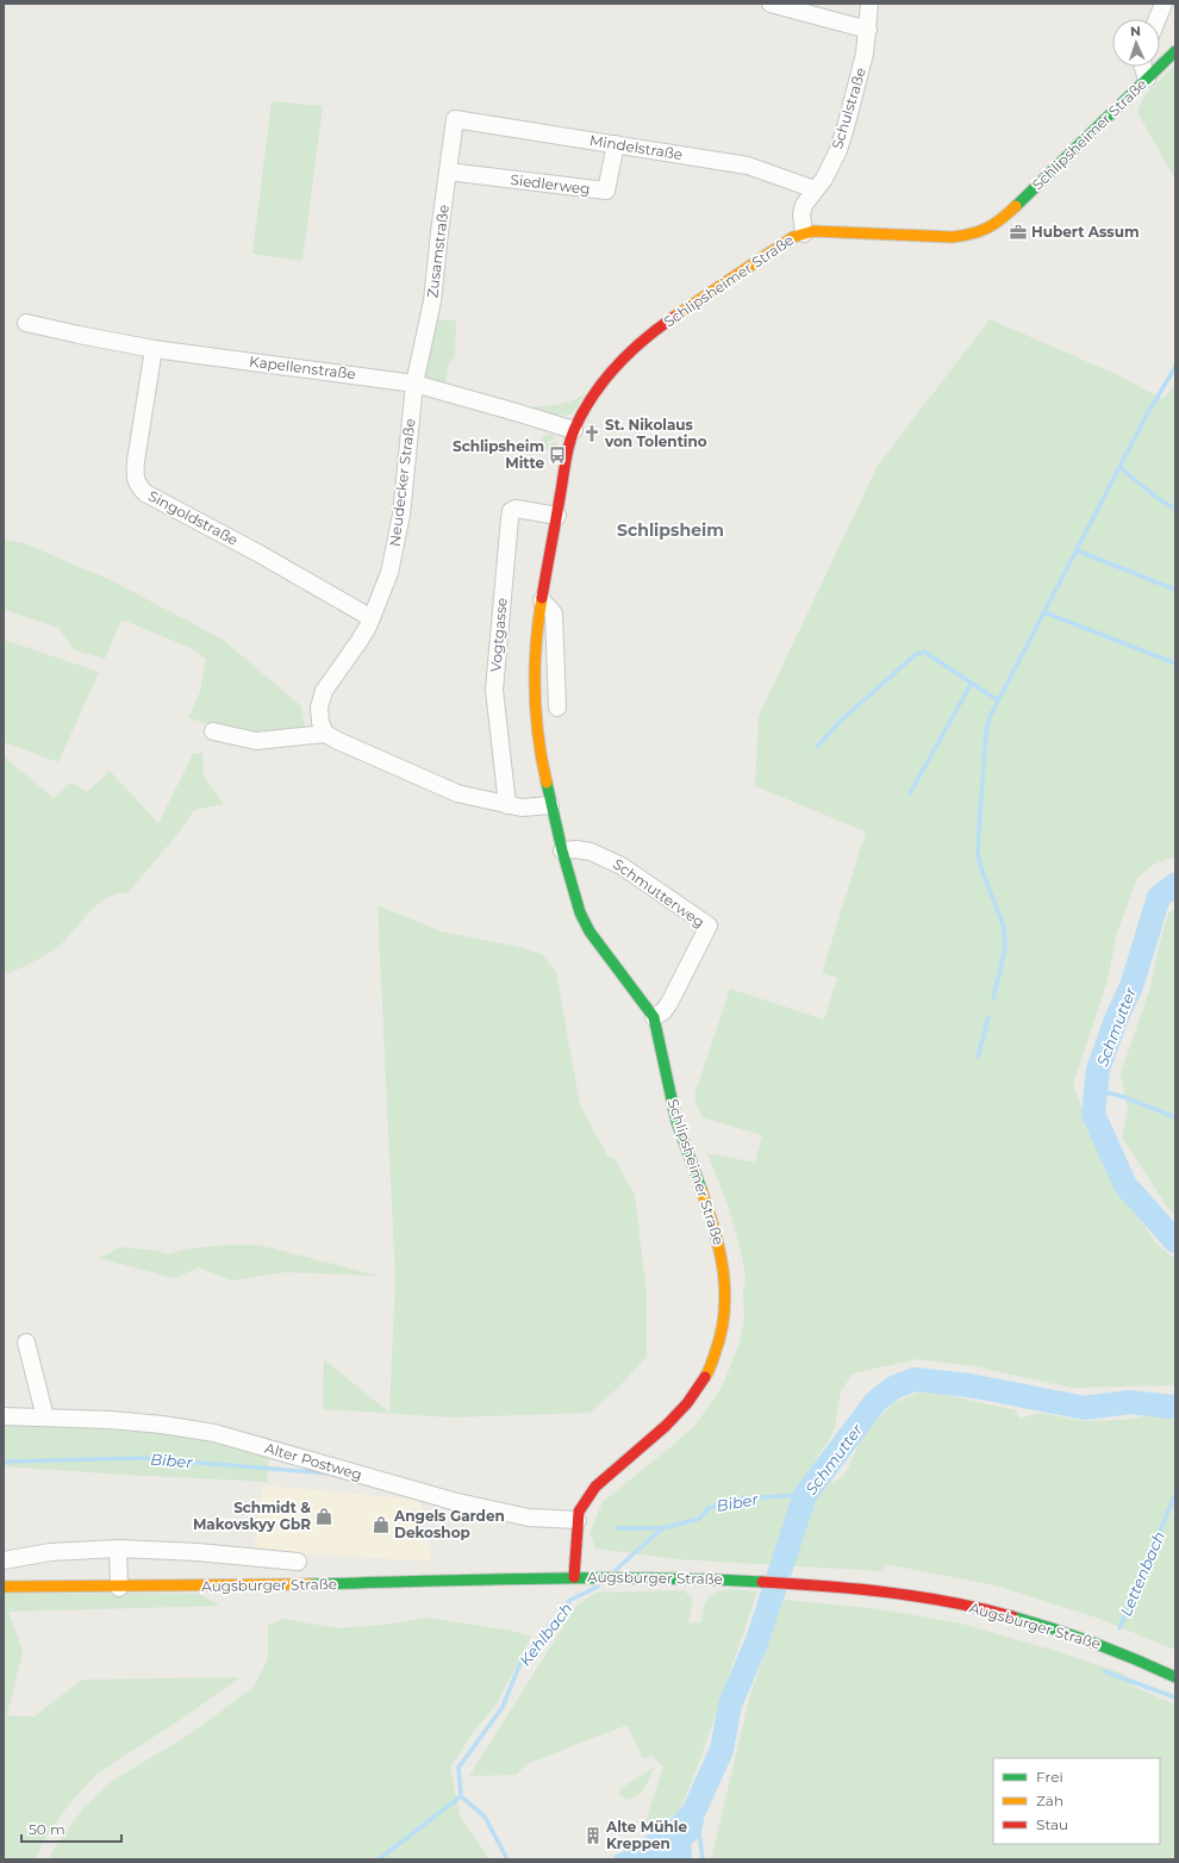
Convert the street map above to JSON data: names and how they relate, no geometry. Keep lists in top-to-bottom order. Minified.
{"streets":{"street":["Schulstraße","Schlipsheimer Straße","Mindelstraße","Siedlerweg","Zusamstraße","Kapellenstraße","Neudecker Straße","Singoldstraße","Vogtgasse","Schmutterweg","Alter Postweg","Augsburger Straße"]},"crossings":[["Schulstraße","Schlipsheimer Straße"],["Schulstraße","Mindelstraße"],["Schlipsheimer Straße","Kapellenstraße"],["Schlipsheimer Straße","Vogtgasse"],["Schlipsheimer Straße","Schmutterweg"],["Schlipsheimer Straße","Alter Postweg"],["Schlipsheimer Straße","Augsburger Straße"],["Mindelstraße","Siedlerweg"],["Mindelstraße","Zusamstraße"],["Siedlerweg","Zusamstraße"],["Zusamstraße","Kapellenstraße"],["Zusamstraße","Neudecker Straße"],["Kapellenstraße","Neudecker Straße"],["Kapellenstraße","Singoldstraße"],["Neudecker Straße","Singoldstraße"]],"districts":["Schlipsheim"],"water":["Schmutter","Biber","Lettenbach","Kehlbach"],"places":{"office":["Hubert Assum"],"church":["St. Nikolaus von Tolentino"],"bus stop":["Schlipsheim Mitte"],"shop":["Schmidt & Makovskyy GbR","Angels Garden Dekoshop"],"building":["Alte Mühle Kreppen"]},"legend":["Frei","Zäh","Stau"],"scale_bar":"50 m","north":"top"}
